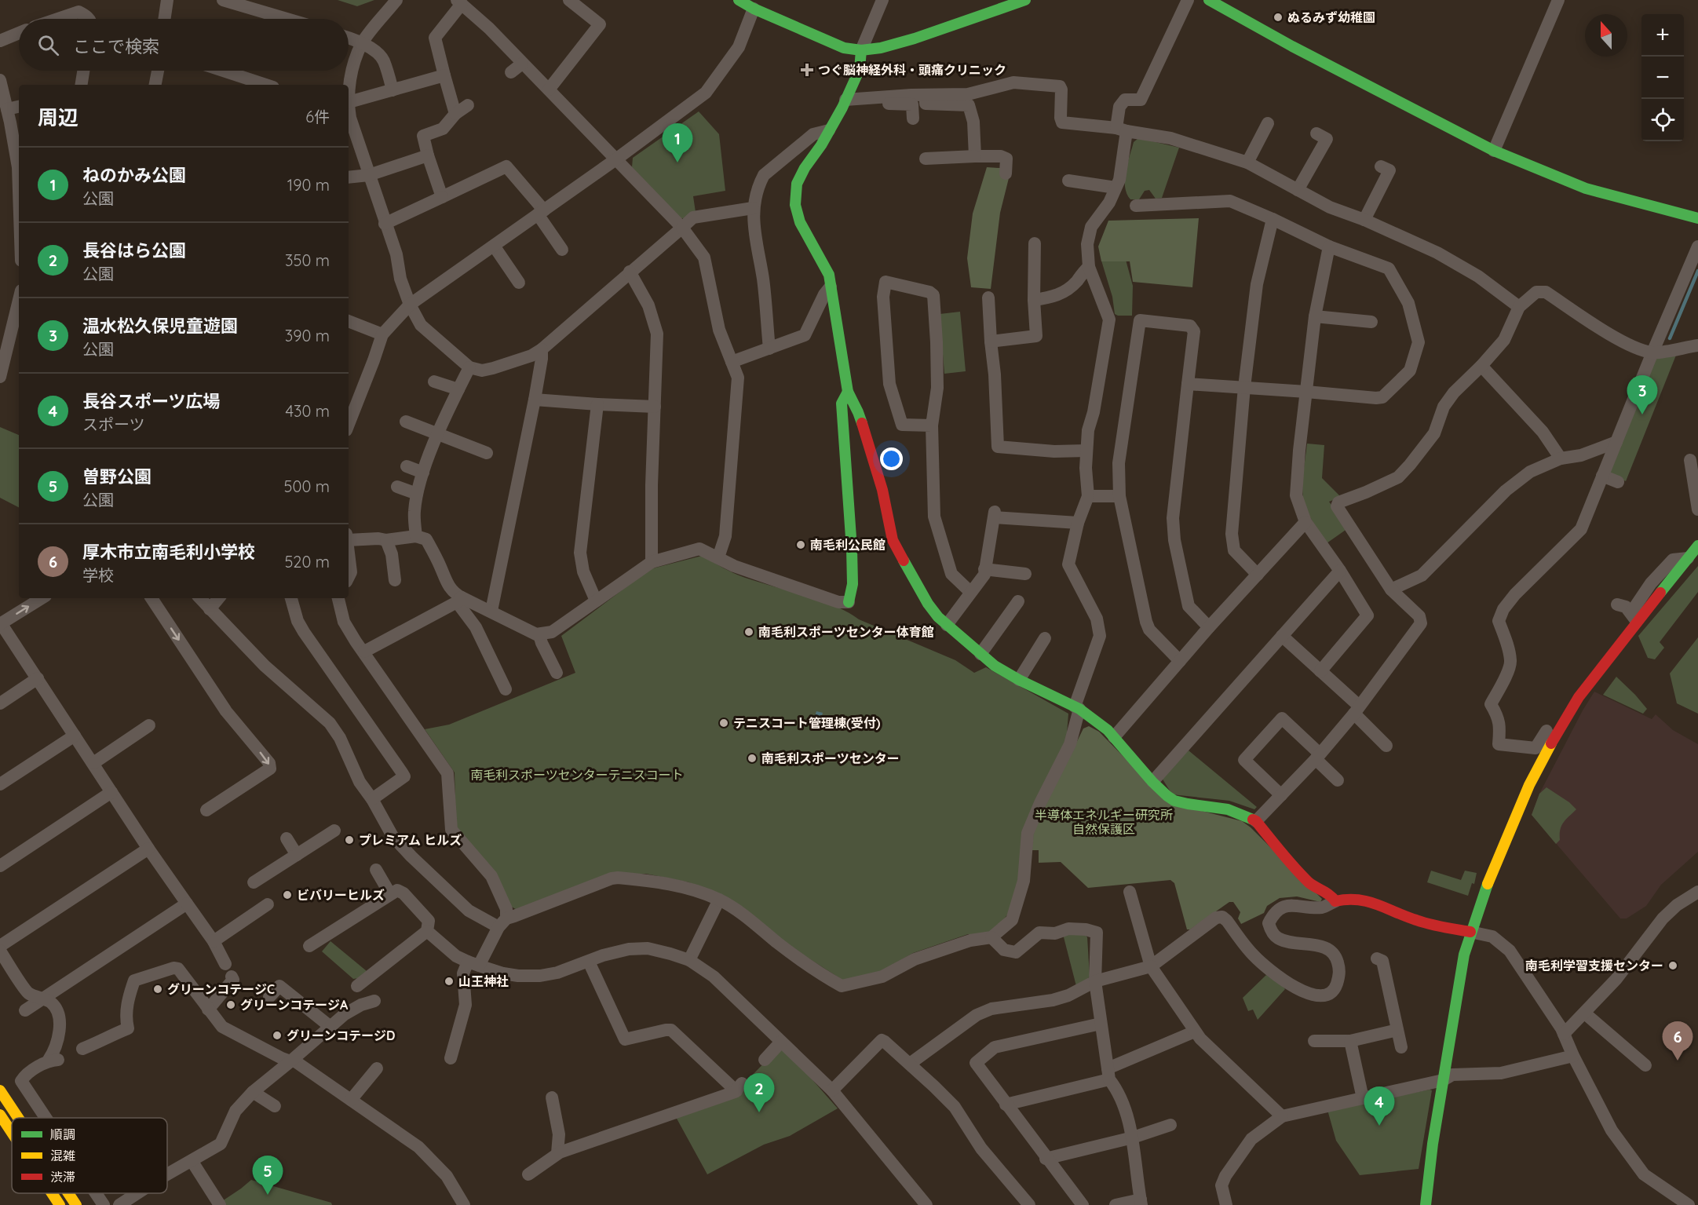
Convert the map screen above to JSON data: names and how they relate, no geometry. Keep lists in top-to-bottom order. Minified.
{"parks":["南毛利スポーツセンターテニスコート","半導体エネルギー研究所 自然保護区"],"places":{"other":["ぬるみず幼稚園","南毛利公民館","南毛利スポーツセンター体育館","テニスコート管理棟(受付)","南毛利スポーツセンター","プレミアム ヒルズ","ビバリーヒルズ","南毛利学習支援センター","山王神社","グリーンコテージC","グリーンコテージA","グリーンコテージD"],"health":["つぐ脳神経外科・頭痛クリニック"]},"legend":["順調","混雑","渋滞"],"north":"top","page":{"map_buttons":["+","−"],"search":"ここで検索","heading":["周辺","6件"],"pins":["1","3","6","2","4","5"],"list":[{"mark":"1","name":"ねのかみ公園","note":"公園","value":"190 m"},{"mark":"2","name":"長谷はら公園","note":"公園","value":"350 m"},{"mark":"3","name":"温水松久保児童遊園","note":"公園","value":"390 m"},{"mark":"4","name":"長谷スポーツ広場","note":"スポーツ","value":"430 m"},{"mark":"5","name":"曽野公園","note":"公園","value":"500 m"},{"mark":"6","name":"厚木市立南毛利小学校","note":"学校","value":"520 m"}]}}
